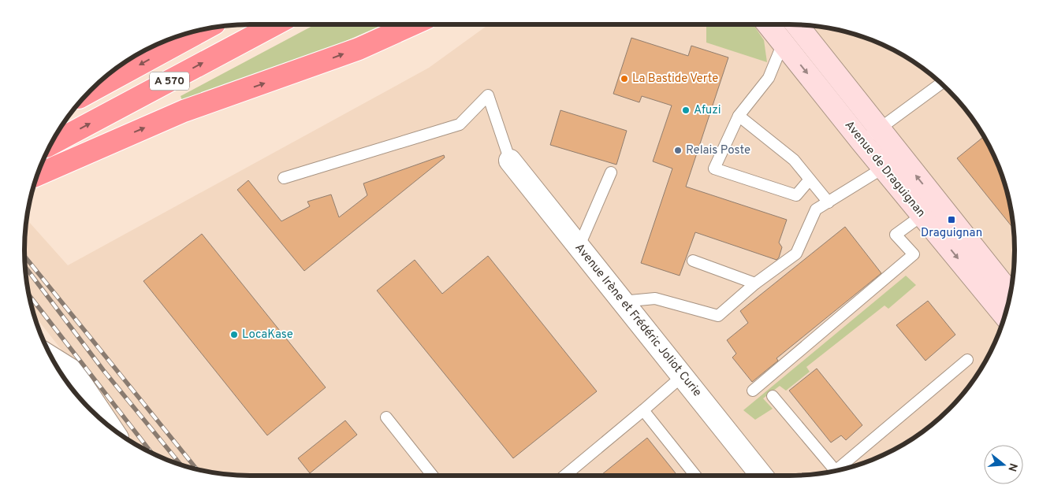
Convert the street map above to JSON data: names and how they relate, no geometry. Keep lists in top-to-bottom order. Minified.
{"streets":{"highway":["A 570"],"main road":["Avenue de Draguignan"],"street":["Avenue Irène et Frédéric Joliot Curie"]},"places":{"other":["La Bastide Verte","Afuzi","Relais Poste","LocaKase"],"transit":["Draguignan"]},"north":"right"}
